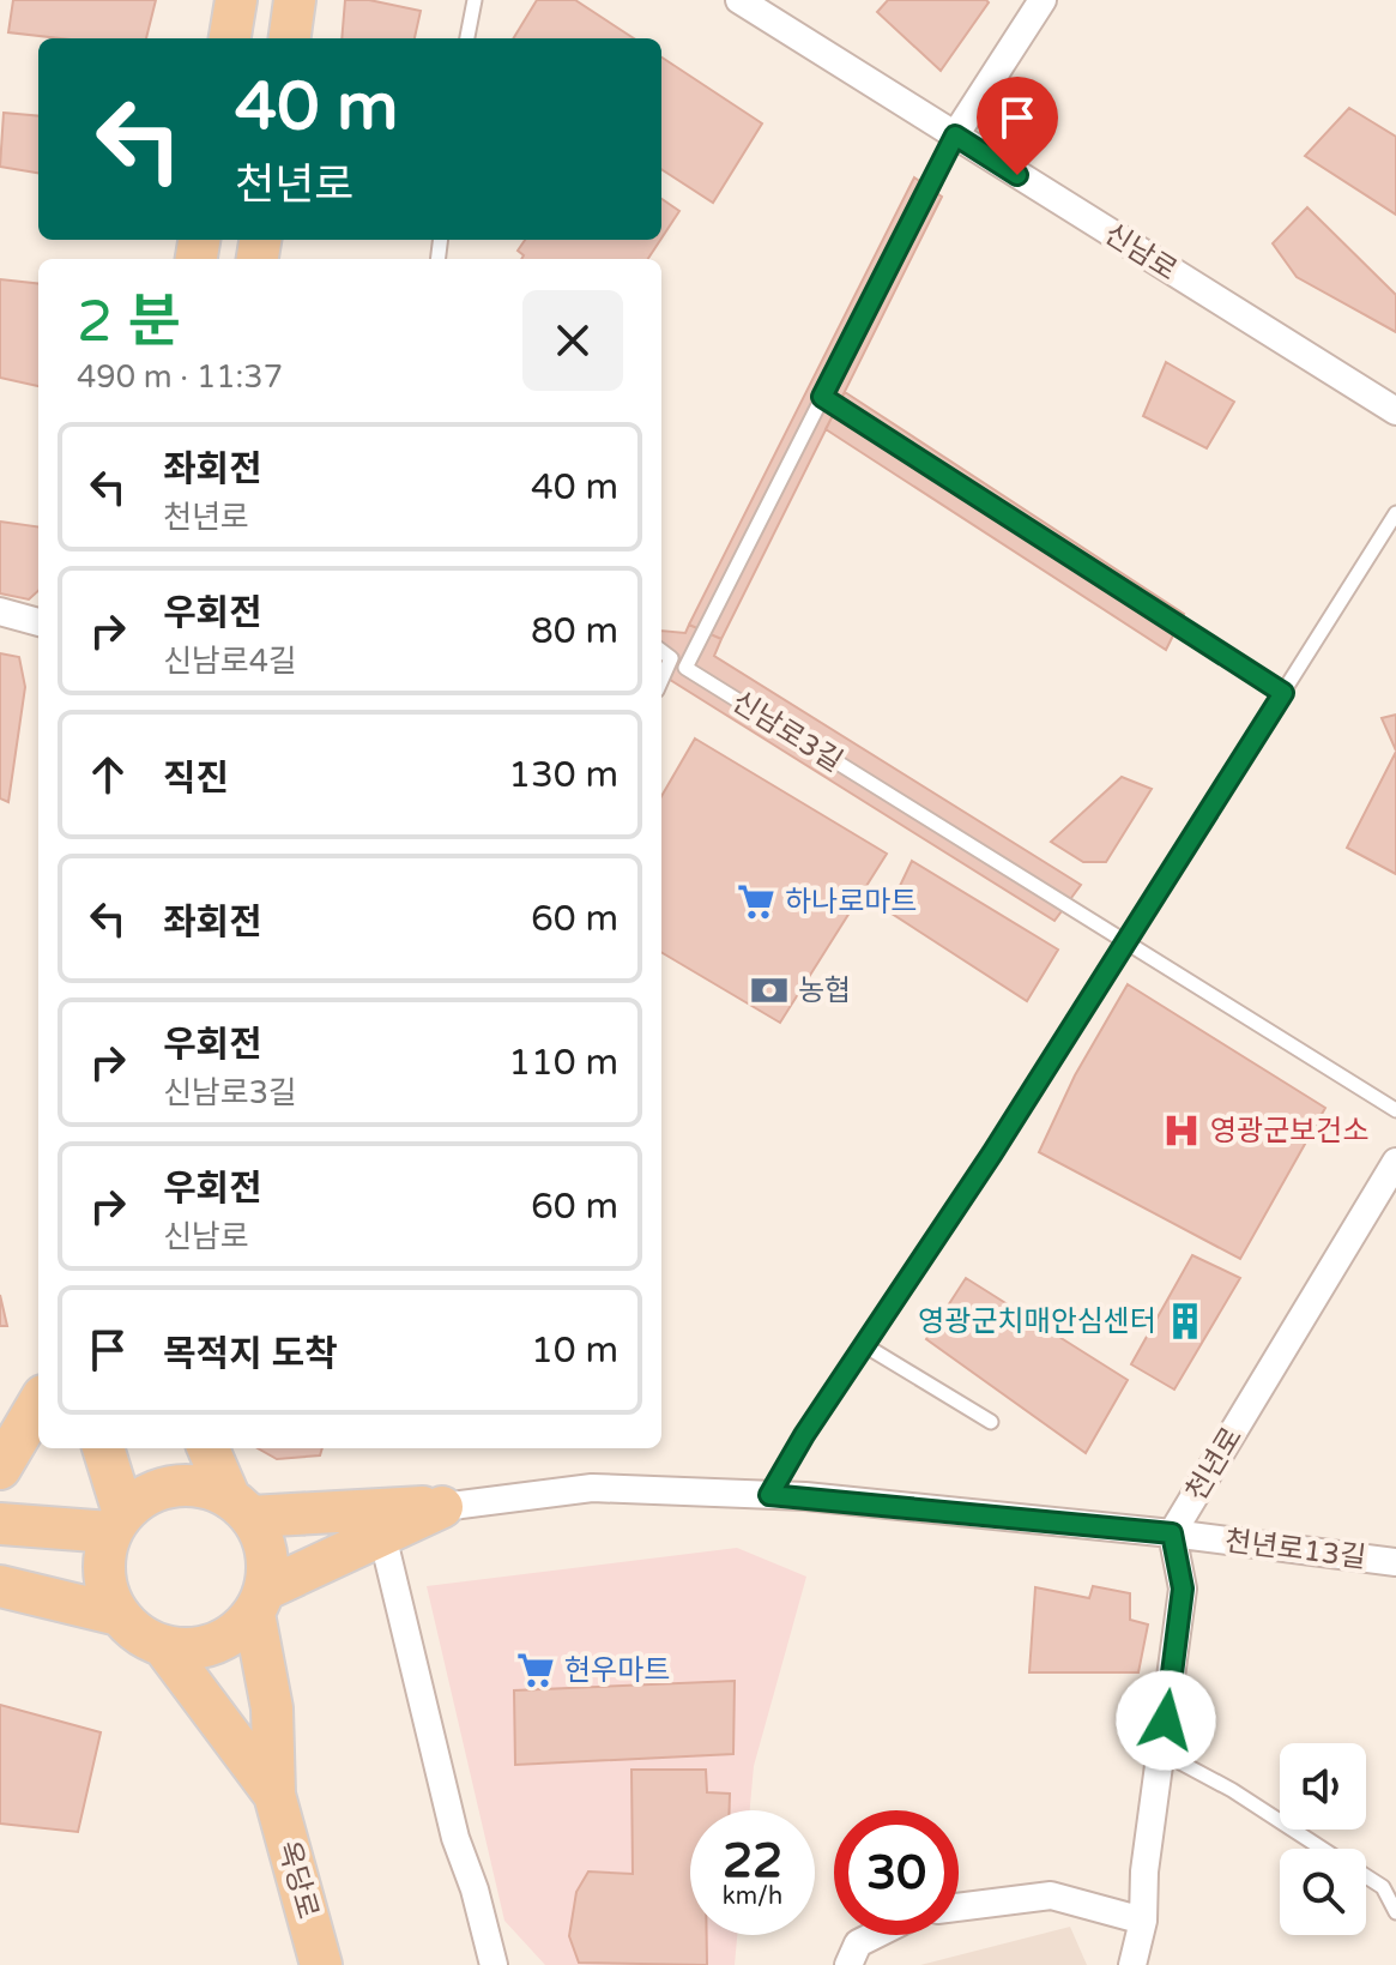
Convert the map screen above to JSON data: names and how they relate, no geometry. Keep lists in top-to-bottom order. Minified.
{"streets":{"main road":["옥당로"],"street":["신남로","천년로","천년로13길"],"lane":["신남로3길"]},"crossings":[["천년로","천년로13길"]],"places":{"supermarket":["하나로마트","현우마트"],"bank":["농협"],"hospital":["영광군보건소"],"building":["영광군치매안심센터"]},"page":{"turn":["40 m","천년로"],"heading":["2 분","490 m · 11:37"],"list":[{"name":"좌회전","note":"천년로","value":"40 m"},{"name":"우회전","note":"신남로4길","value":"80 m"},{"name":"직진","value":"130 m"},{"name":"좌회전","value":"60 m"},{"name":"우회전","note":"신남로3길","value":"110 m"},{"name":"우회전","note":"신남로","value":"60 m"},{"name":"목적지 도착","value":"10 m"}],"speed":"22 km/h","limit":"30"}}
